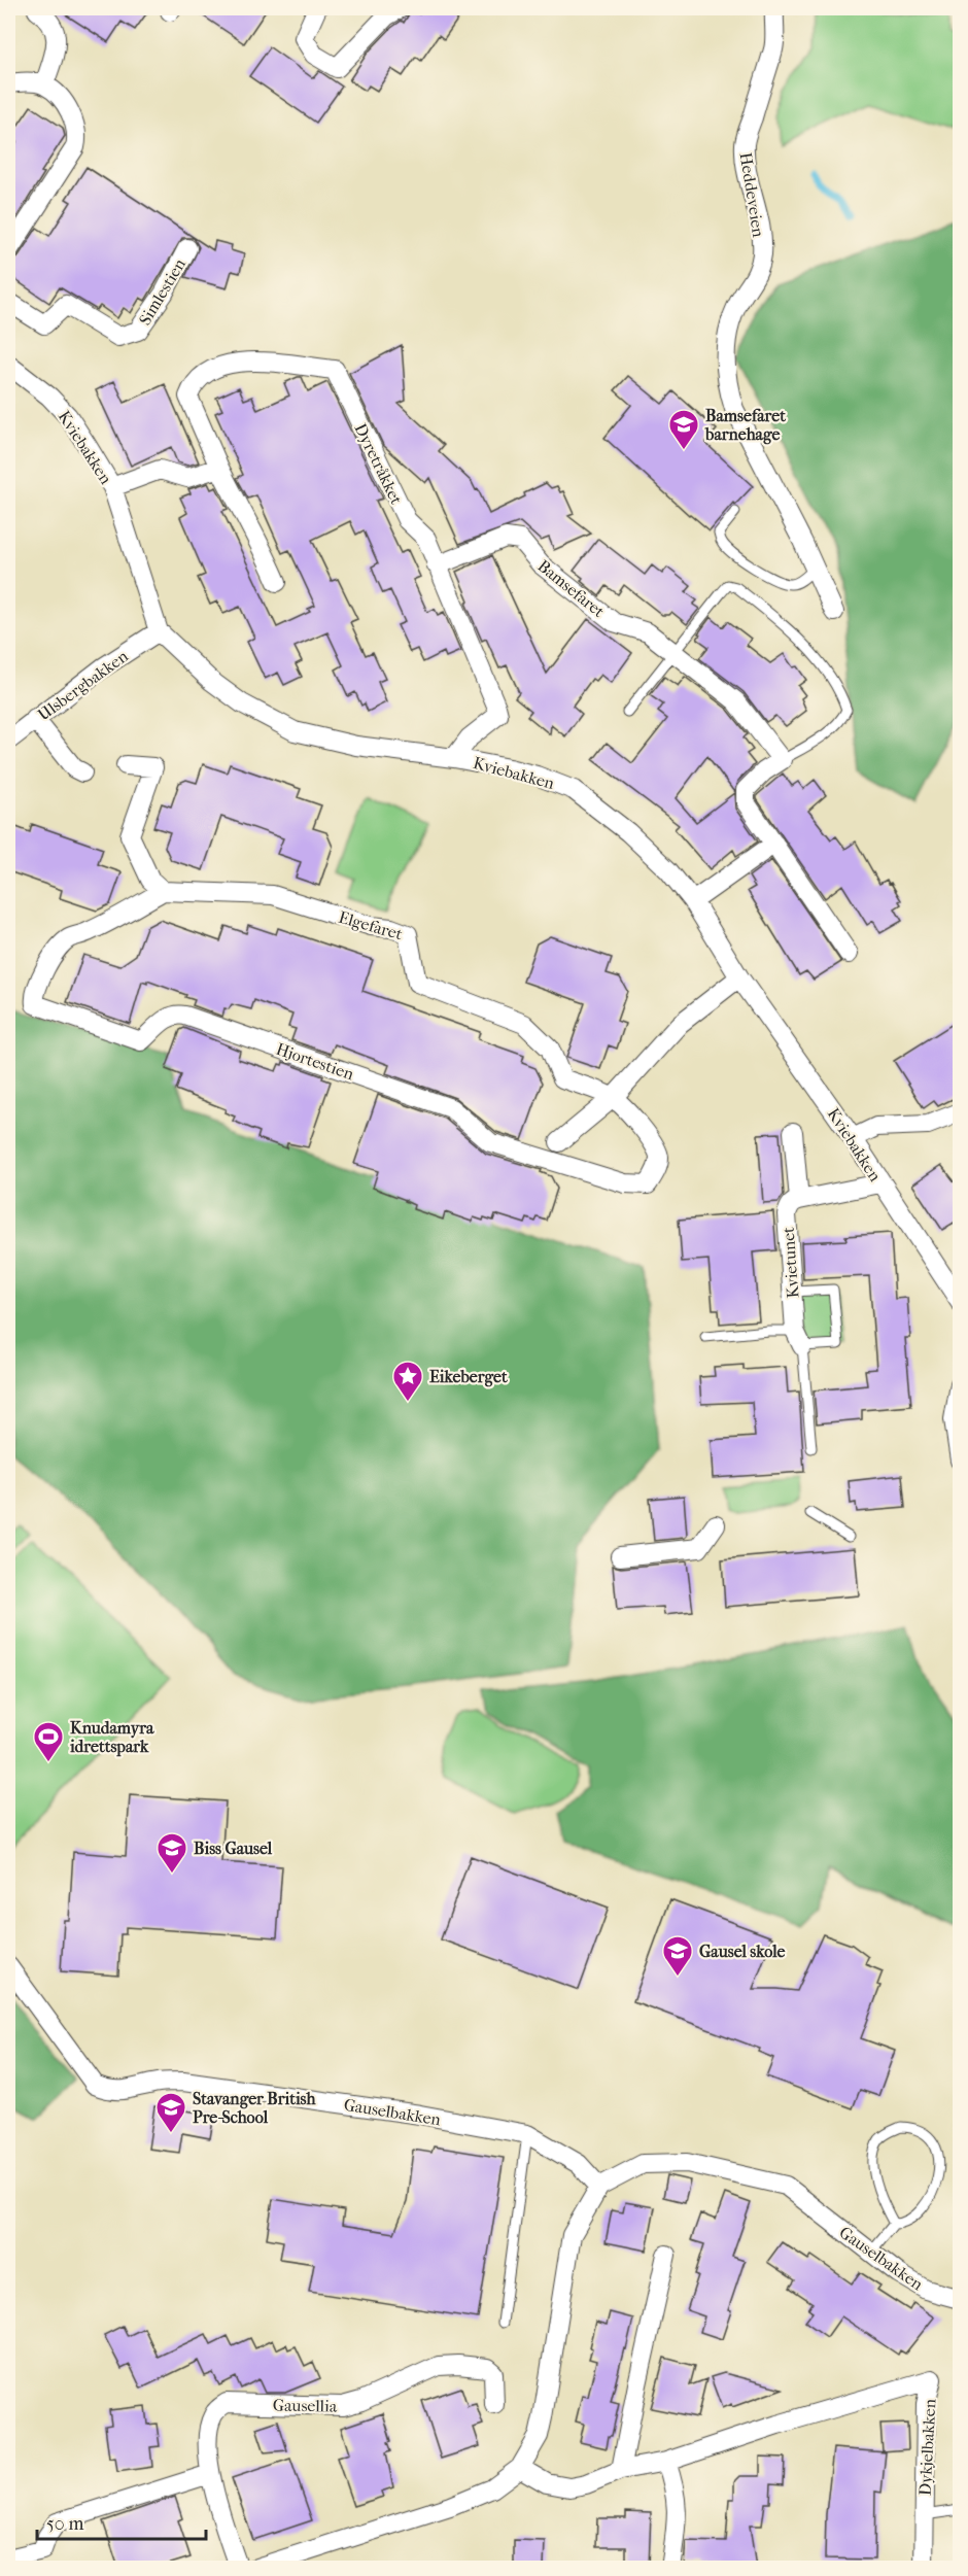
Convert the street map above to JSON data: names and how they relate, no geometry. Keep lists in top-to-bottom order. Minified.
{"streets":{"street":["Heddeveien","Simlestien","Kviebakken","Dyretråkket","Bamsefaret","Ulsbergbakken","Elgefaret","Hjortestien","Kvietunet","Gauselbakken","Gausellia","Dykjelbakken"]},"crossings":[["Kviebakken","Dyretråkket"],["Kviebakken","Ulsbergbakken"],["Dyretråkket","Bamsefaret"],["Elgefaret","Hjortestien"]],"places":{"school or university":["Bamsefaret barnehage","Biss Gausel","Gausel skole","Stavanger British Pre-School"],"place":["Eikeberget"],"sports":["Knudamyra idrettspark"]},"scale_bar":"50 m"}
